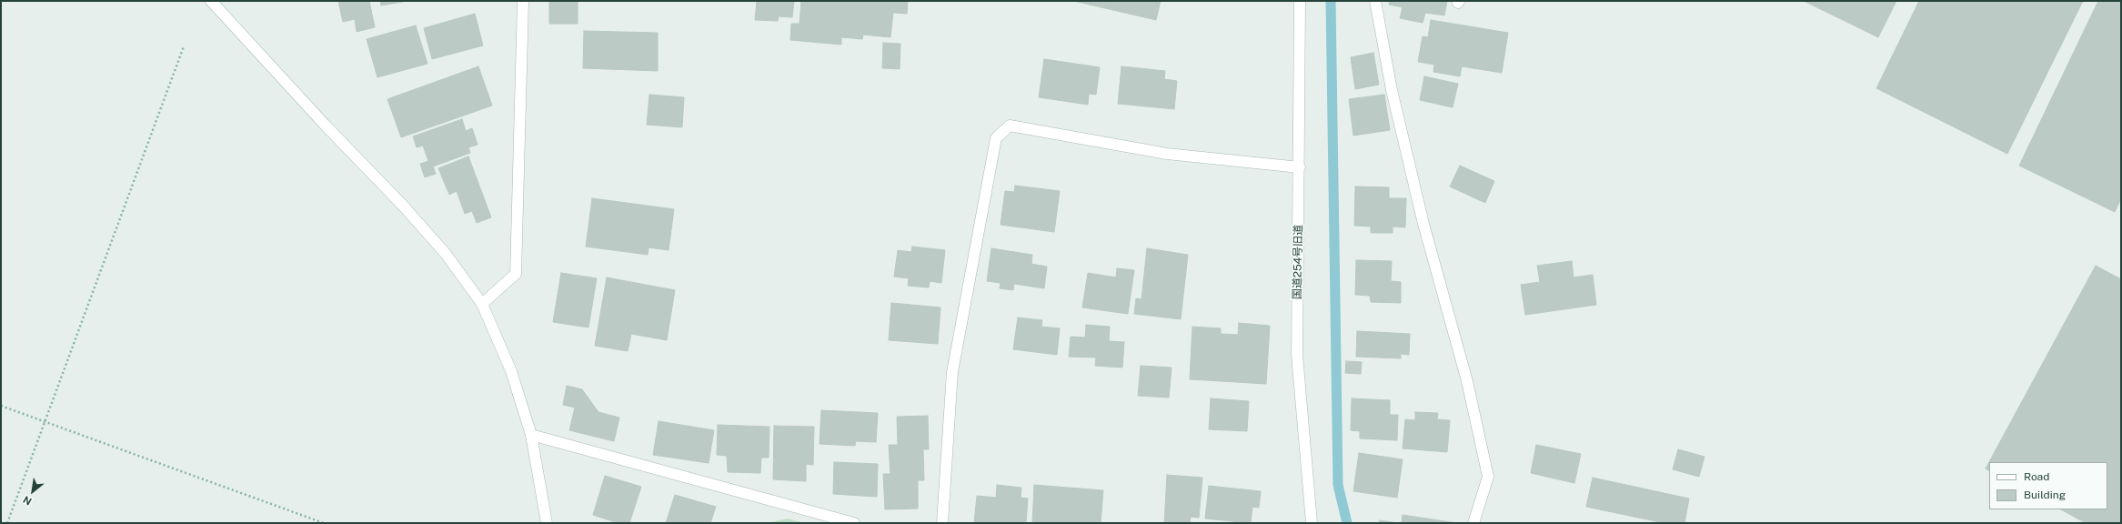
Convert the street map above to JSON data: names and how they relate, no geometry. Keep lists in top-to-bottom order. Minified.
{"streets":{"street":["国道254号旧道"]},"legend":["Road","Building"],"north":"bottom left"}
